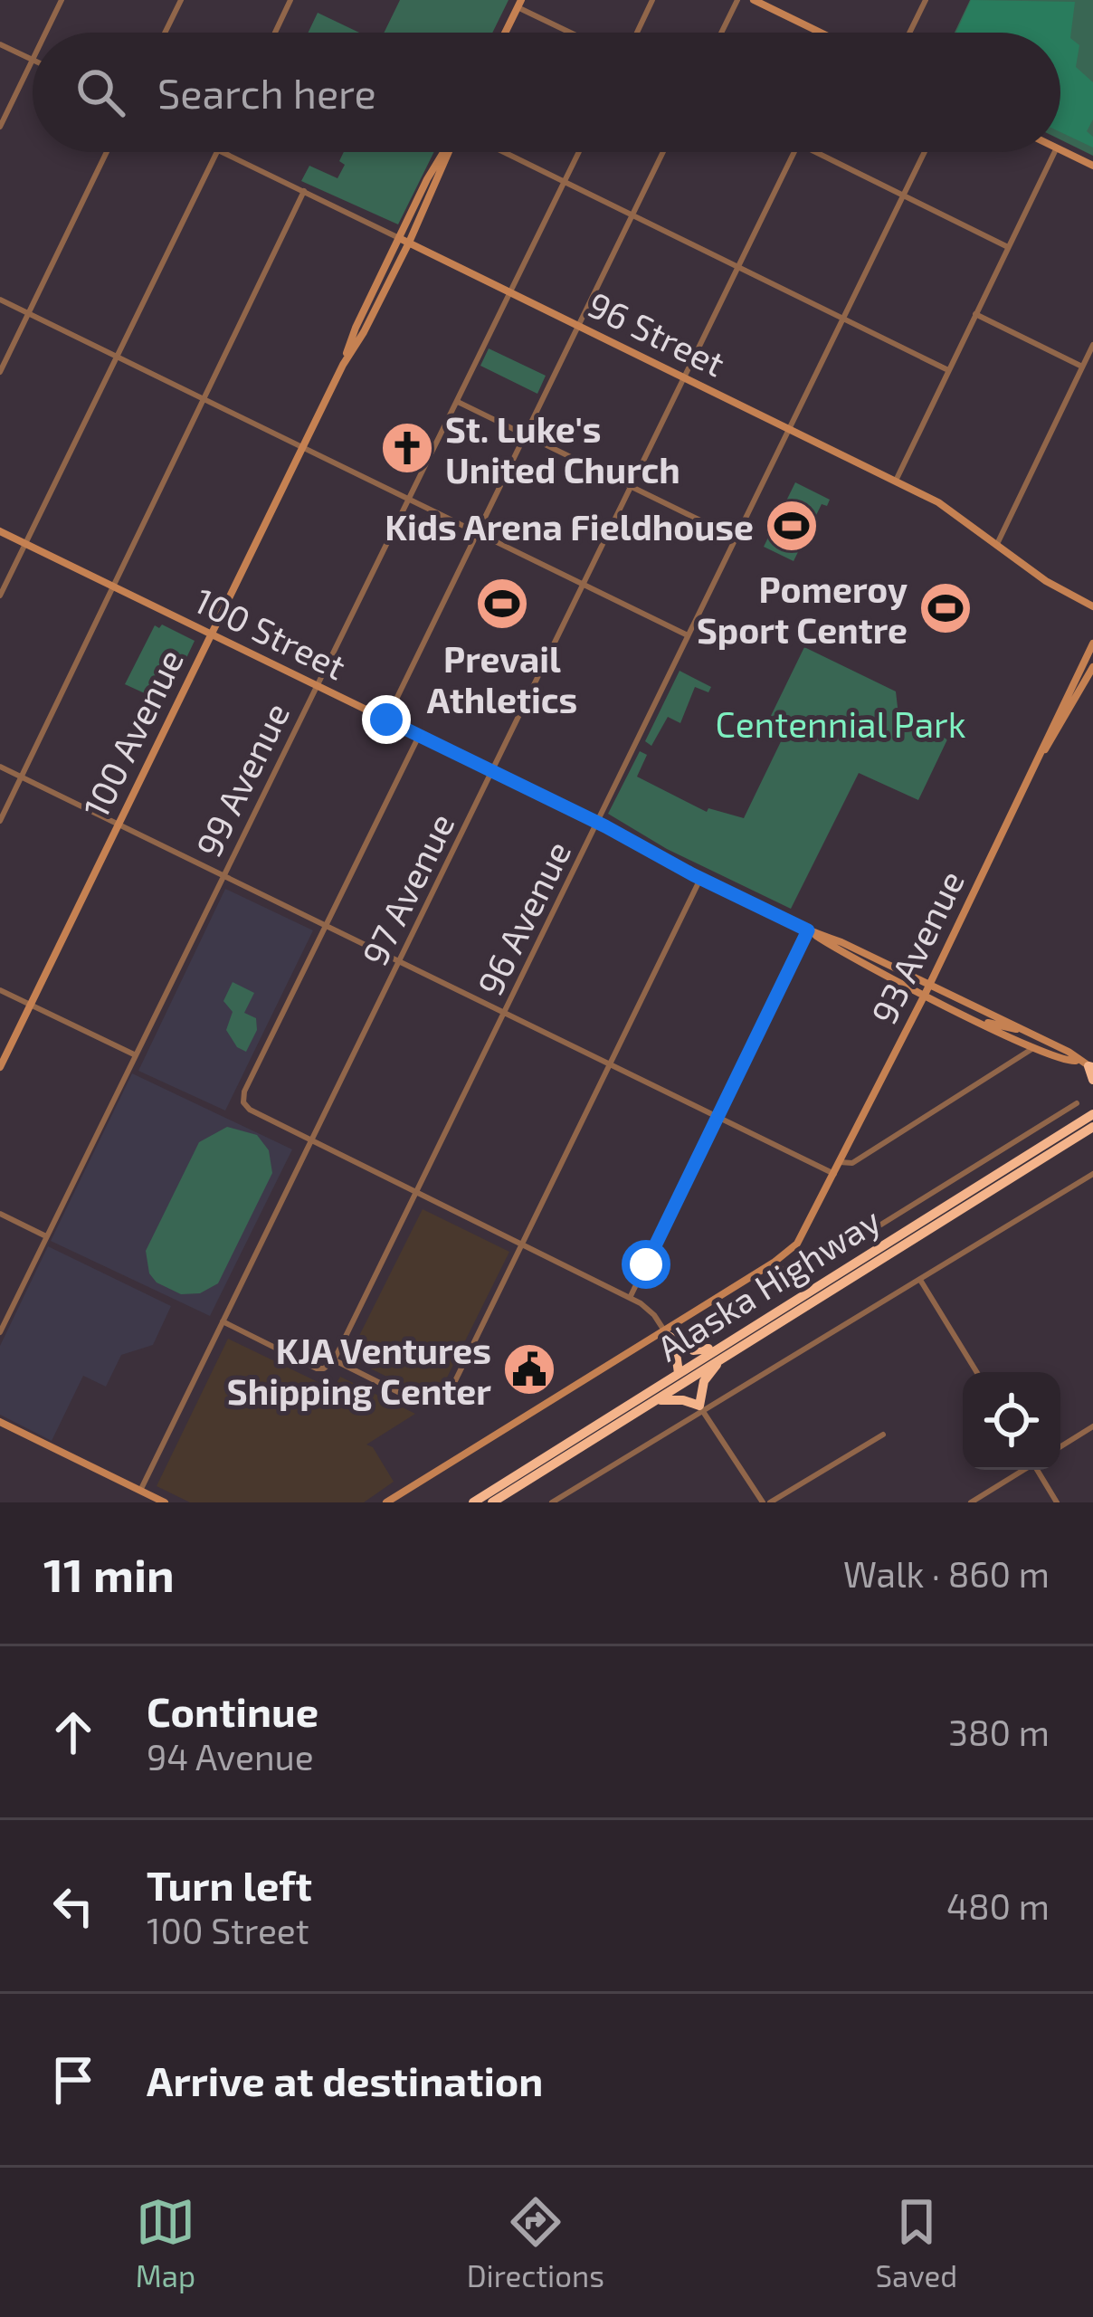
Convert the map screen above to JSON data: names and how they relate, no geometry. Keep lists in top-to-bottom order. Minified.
{"streets":{"highway":["Alaska Highway"],"main road":["96 Street","100 Street","100 Avenue","93 Avenue"],"street":["99 Avenue","97 Avenue","96 Avenue"]},"crossings":[["96 Street","100 Avenue"],["96 Street","99 Avenue"],["96 Street","97 Avenue"],["96 Street","96 Avenue"],["100 Street","100 Avenue"],["100 Street","99 Avenue"],["100 Street","97 Avenue"],["100 Street","96 Avenue"],["100 Street","93 Avenue"],["97 Avenue","96 Avenue"]],"parks":["Centennial Park"],"places":{"church":["St. Luke's United Church"],"sports":["Kids Arena Fieldhouse","Prevail Athletics","Pomeroy Sport Centre"],"public building":["KJA Ventures Shipping Center"]},"page":{"search":"Search here","heading":["11 min","Walk · 860 m"],"list":[["Continue","94 Avenue","380 m"],["Turn left","100 Street","480 m"],"Arrive at destination"],"nav":["Map","Directions","Saved"]}}
